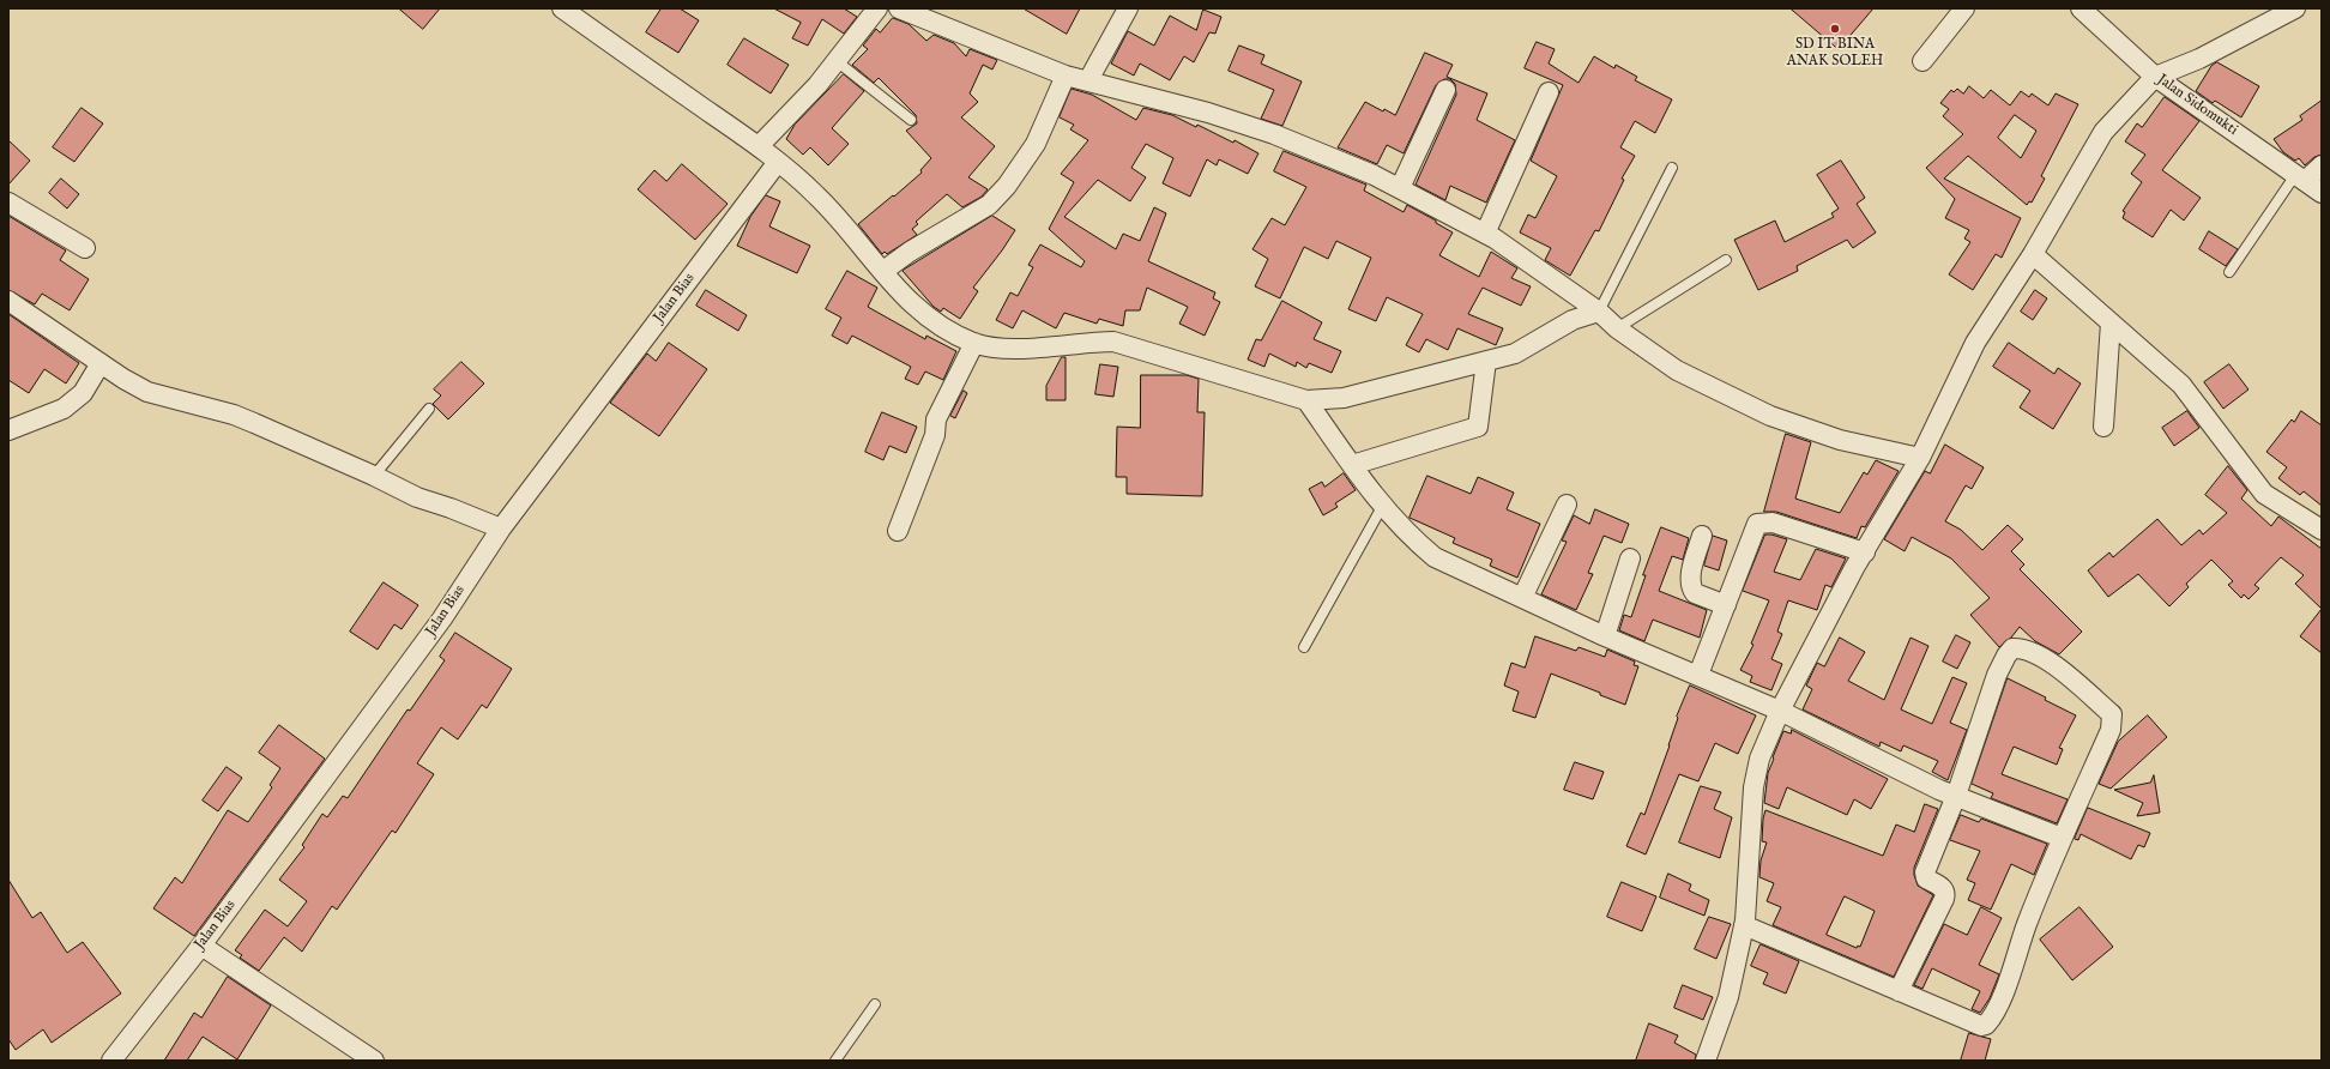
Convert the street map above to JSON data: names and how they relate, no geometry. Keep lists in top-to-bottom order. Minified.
{"streets":{"street":["Jalan Sidomukti","Jalan Bias"]},"places":["SD IT BINA ANAK SOLEH"]}
